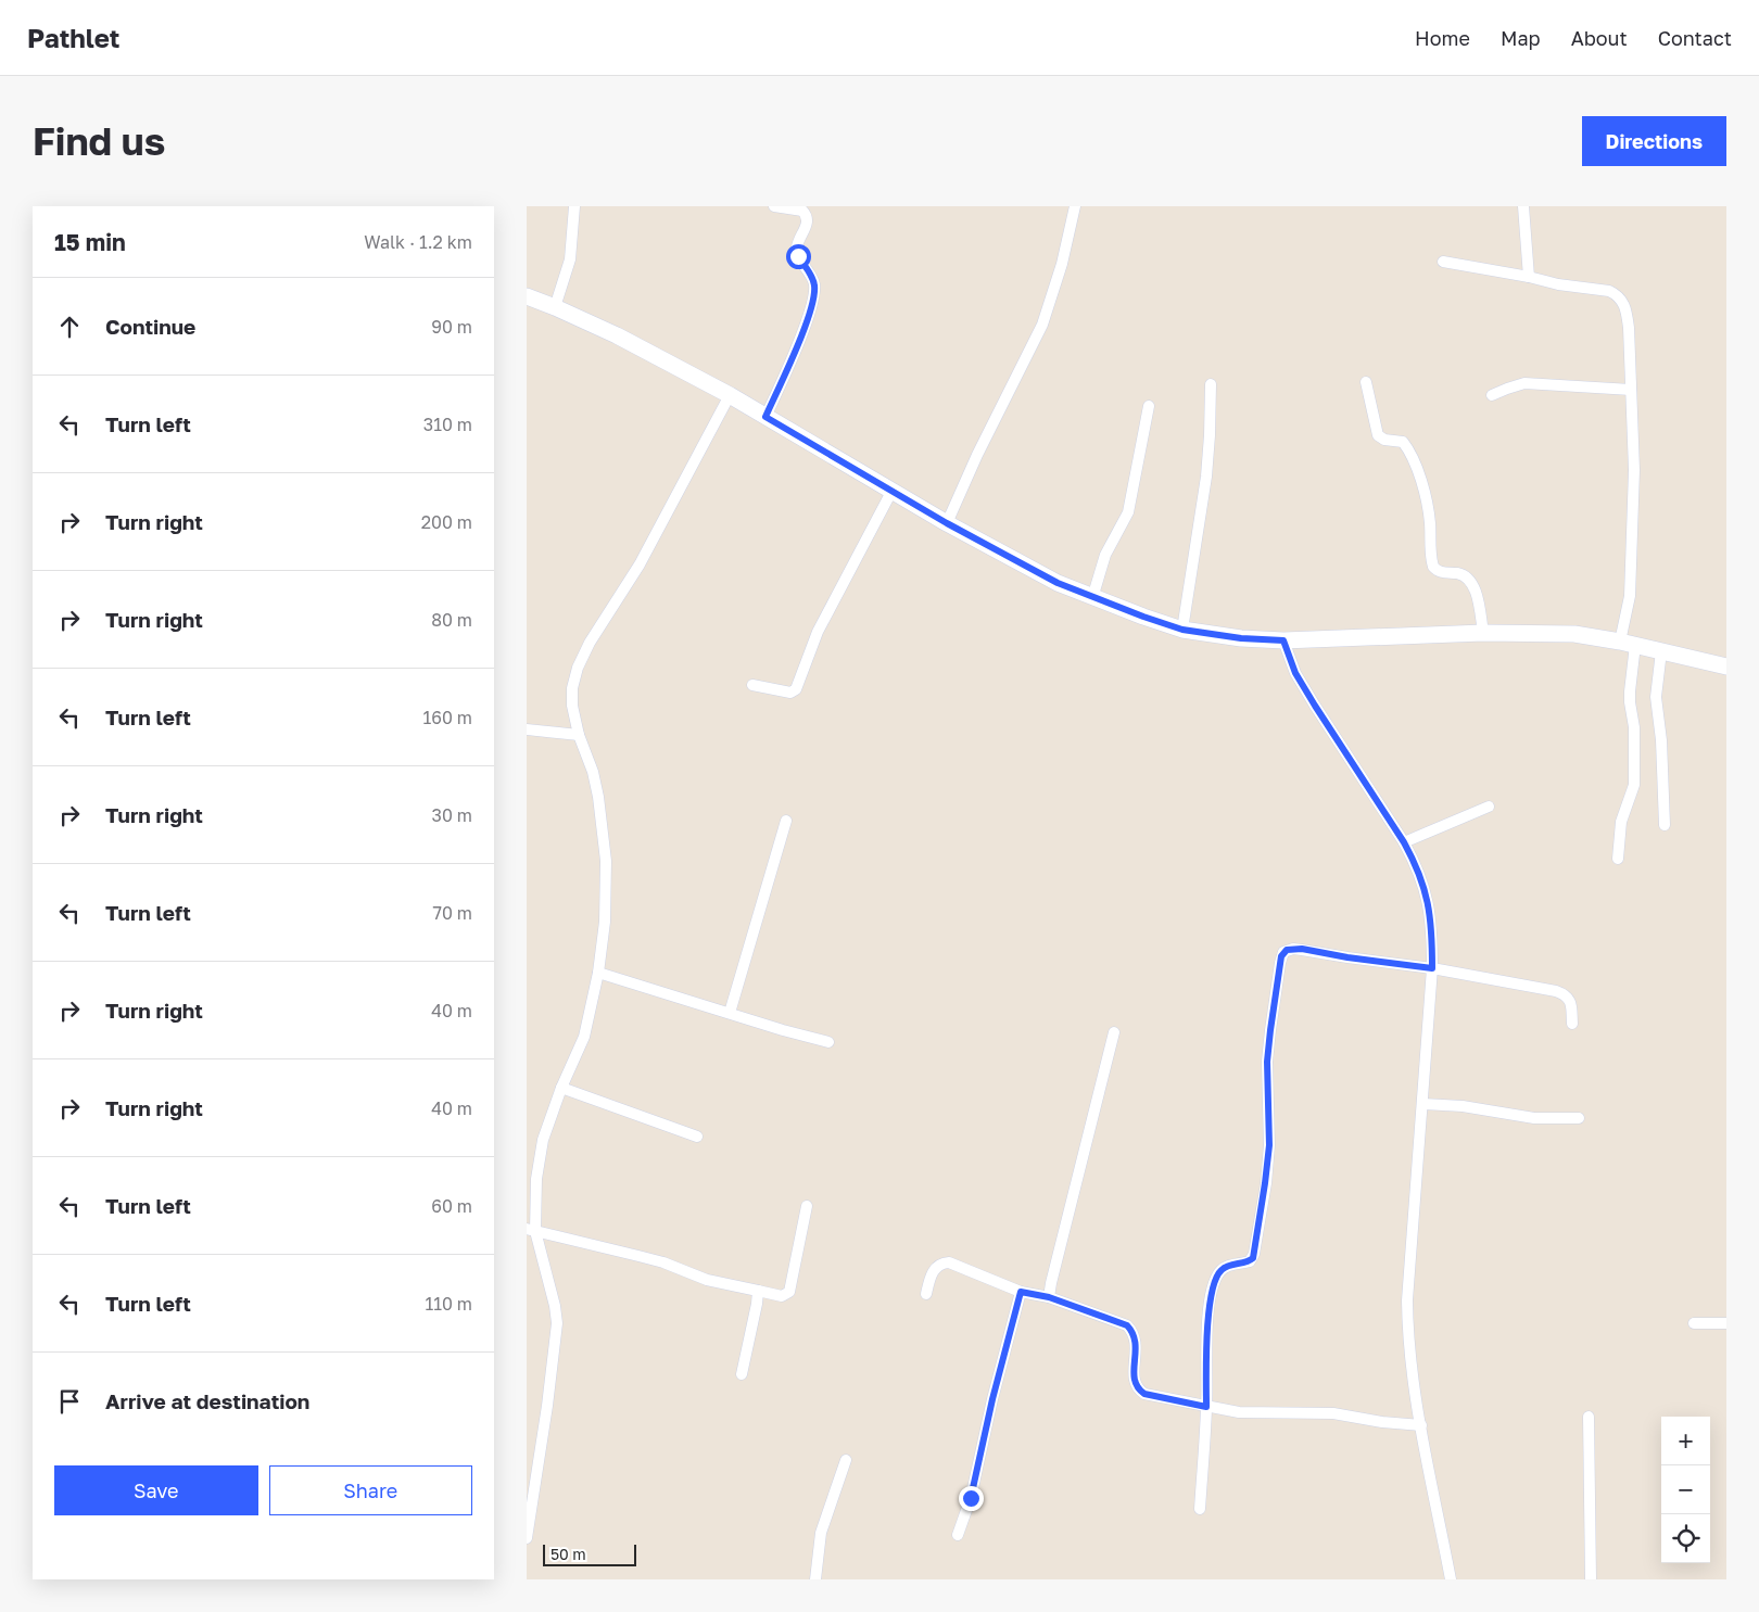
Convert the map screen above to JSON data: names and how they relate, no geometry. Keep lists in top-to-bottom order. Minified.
{"scale_bar":"50 m","page":{"header":"Pathlet","nav":["Home","Map","About","Contact"],"buttons":["Directions",["Save","Share"]],"title":"Find us","heading":["15 min","Walk · 1.2 km"],"list":[["Continue","90 m"],["Turn left","310 m"],["Turn right","200 m"],["Turn right","80 m"],["Turn left","160 m"],["Turn right","30 m"],["Turn left","70 m"],["Turn right","40 m"],["Turn right","40 m"],["Turn left","60 m"],["Turn left","110 m"],"Arrive at destination"],"map_buttons":["+","−"],"scale":"50 m"}}
